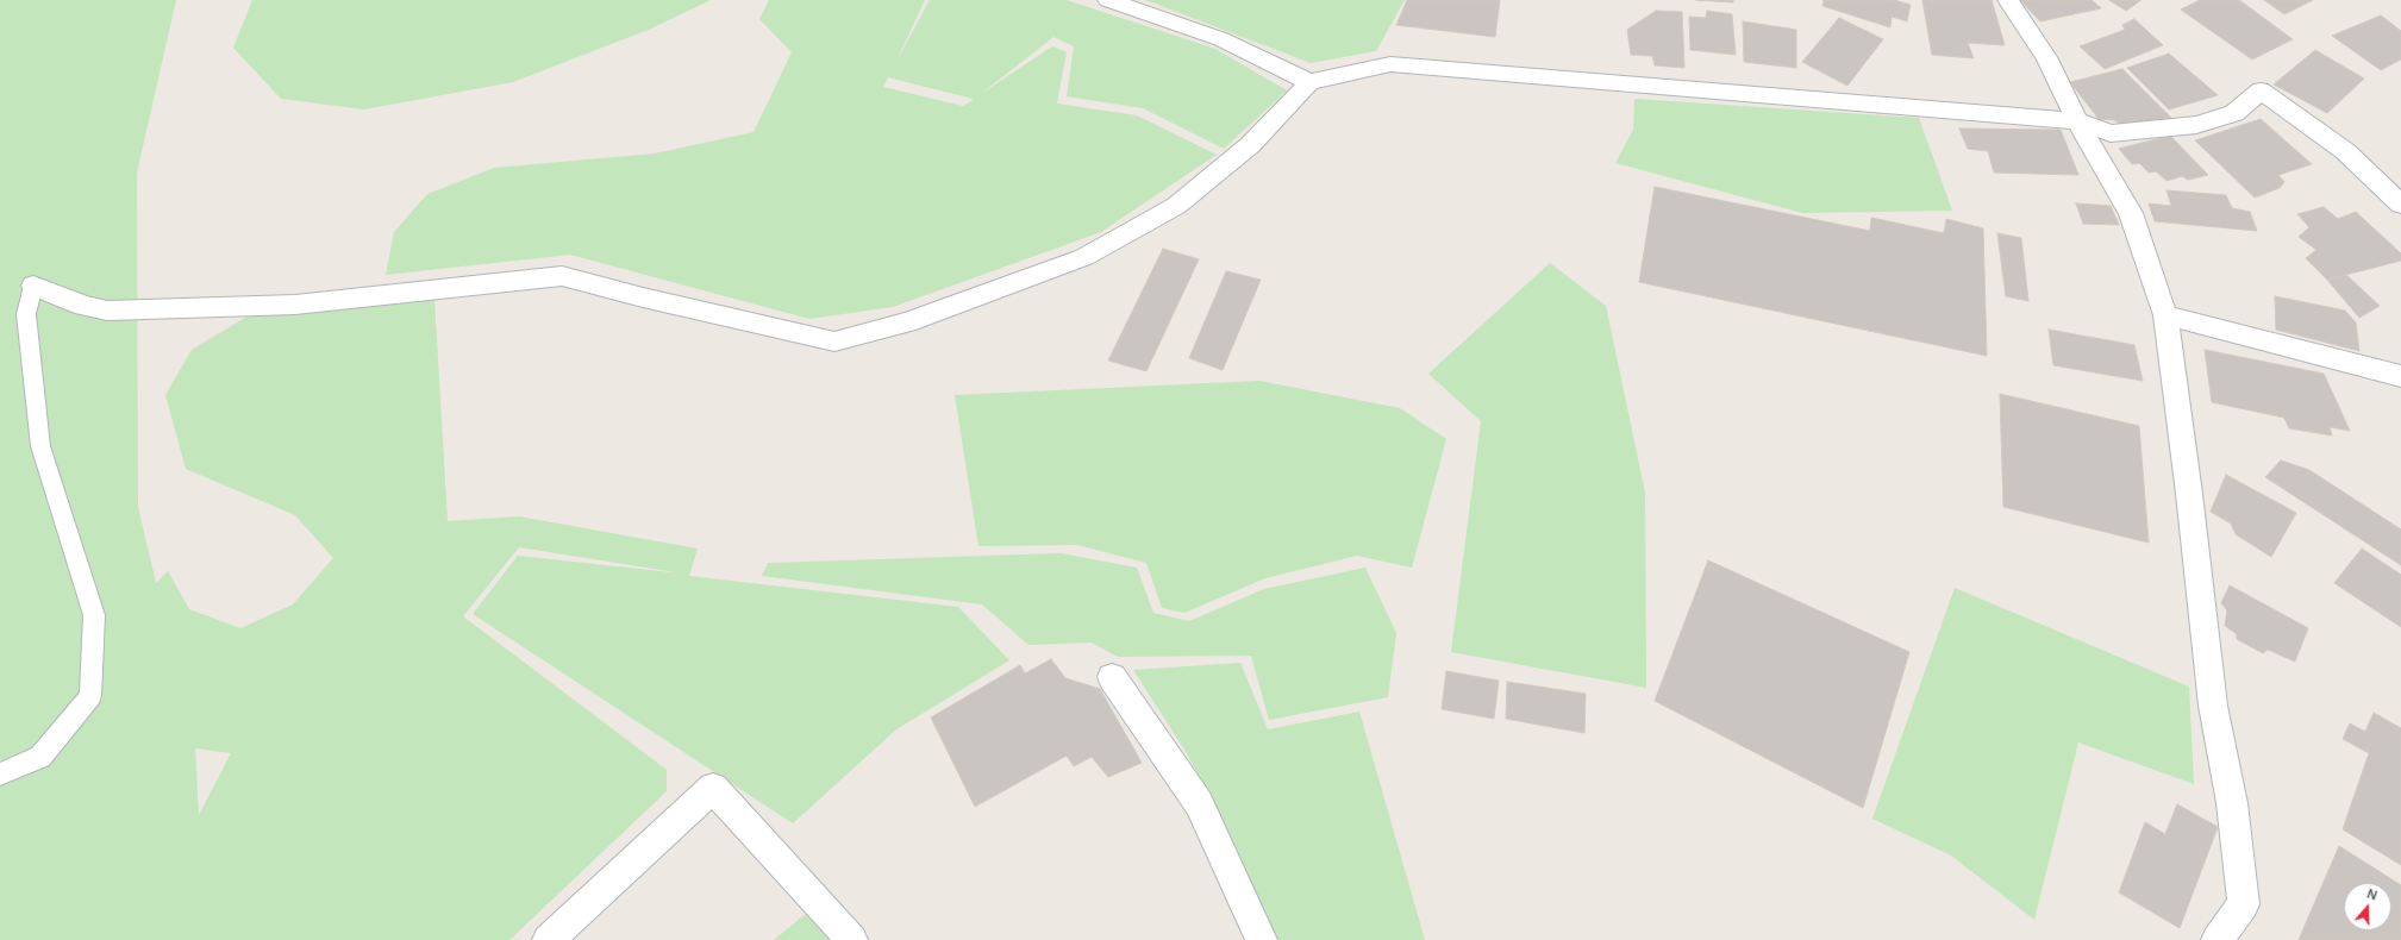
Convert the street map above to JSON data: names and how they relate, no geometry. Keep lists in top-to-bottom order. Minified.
{"north":"top"}
